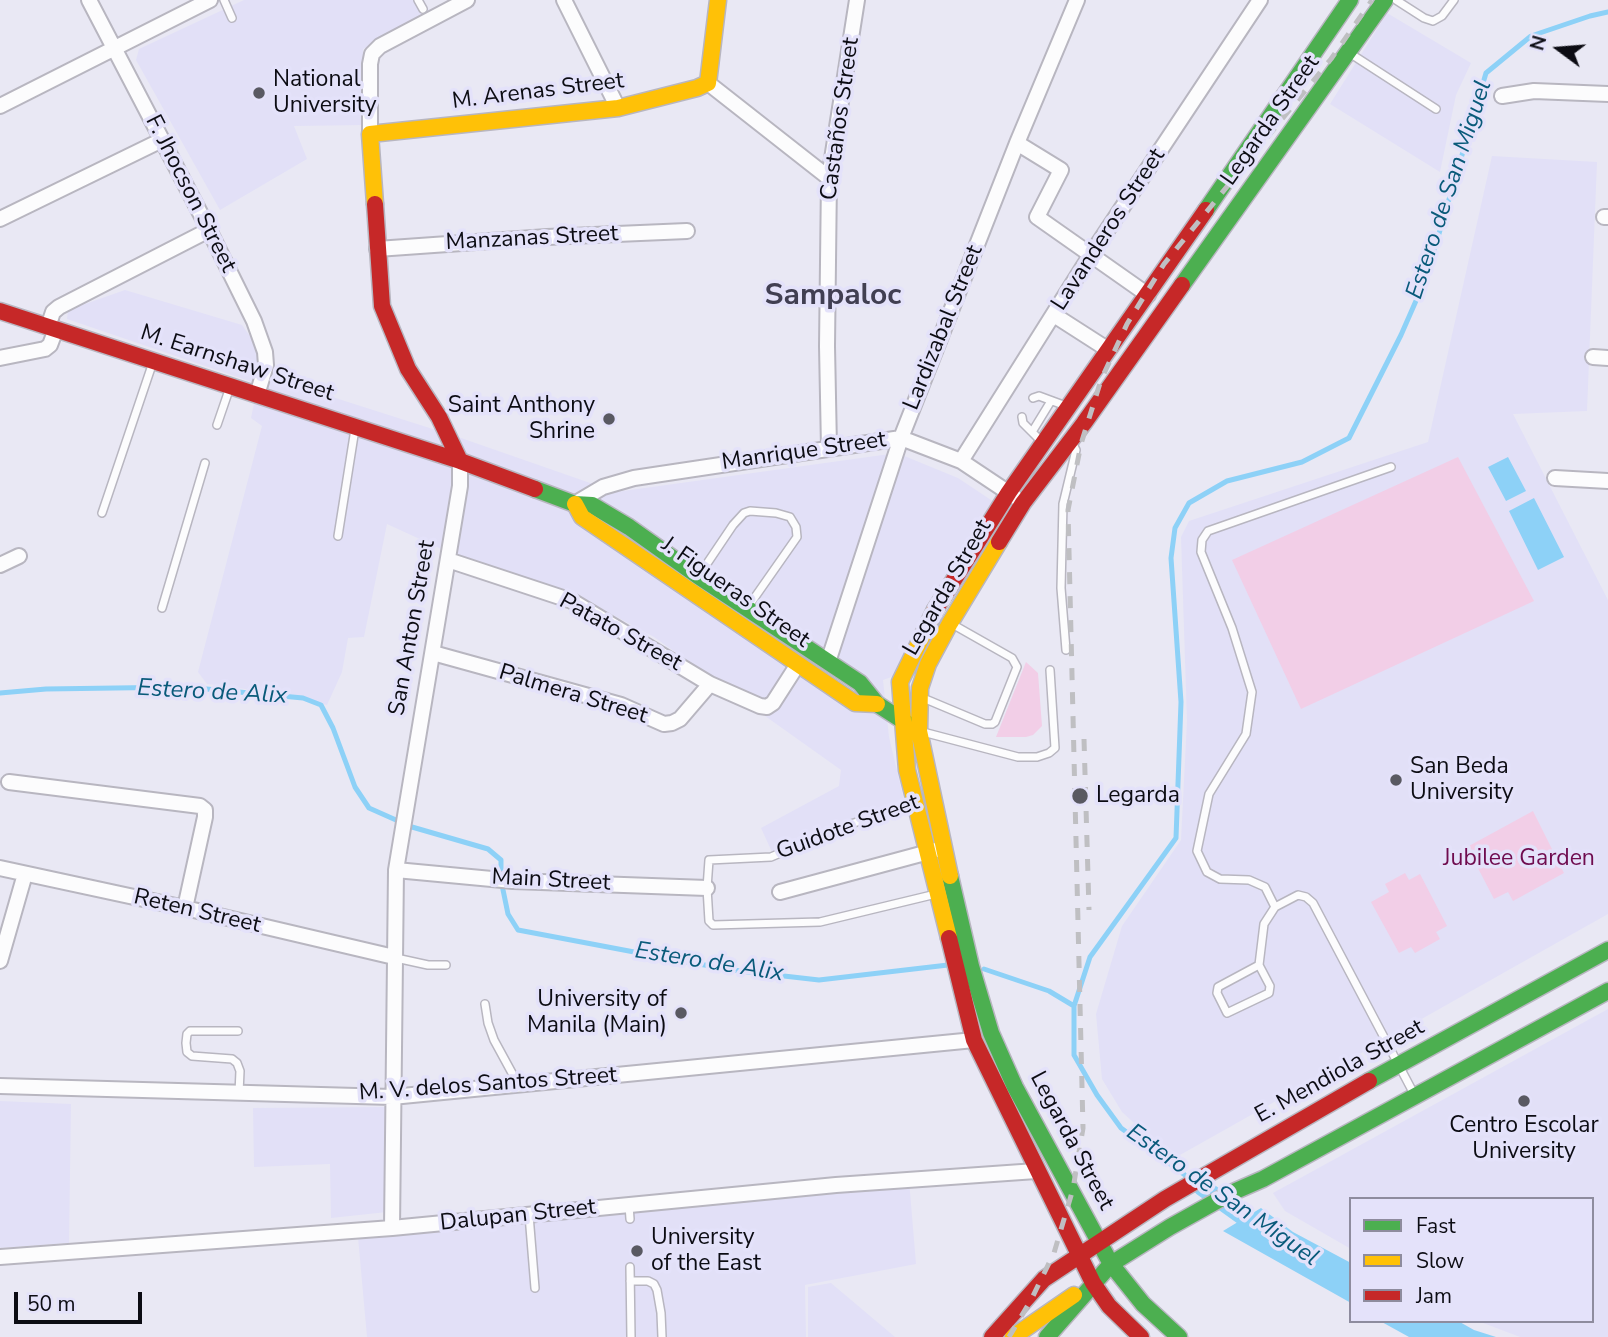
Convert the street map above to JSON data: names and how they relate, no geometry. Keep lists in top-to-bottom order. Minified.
{"streets":{"main road":["M. Arenas Street","Legarda Street","M. Earnshaw Street","J. Figueras Street","San Anton Street","E. Mendiola Street"],"street":["Castaños Street","F. Jhocson Street","Lavanderos Street","Manzanas Street","Lardizabal Street","Manrique Street","Patato Street","Palmera Street","Main Street","Reten Street","M. V. delos Santos Street","Dalupan Street"],"lane":["Guidote Street"]},"crossings":[["M. Arenas Street","San Anton Street"],["Castaños Street","Manrique Street"],["Legarda Street","Manrique Street"],["Legarda Street","J. Figueras Street"],["Legarda Street","Guidote Street"],["Legarda Street","E. Mendiola Street"],["Legarda Street","M. V. delos Santos Street"],["Legarda Street","Dalupan Street"],["F. Jhocson Street","M. Earnshaw Street"],["Lavanderos Street","Manrique Street"],["Manzanas Street","San Anton Street"],["Lardizabal Street","Manrique Street"],["Lardizabal Street","J. Figueras Street"],["M. Earnshaw Street","J. Figueras Street"],["M. Earnshaw Street","San Anton Street"],["Manrique Street","J. Figueras Street"],["J. Figueras Street","San Anton Street"],["San Anton Street","Patato Street"],["San Anton Street","Palmera Street"],["San Anton Street","Main Street"],["San Anton Street","Reten Street"],["San Anton Street","M. V. delos Santos Street"],["San Anton Street","Dalupan Street"],["Patato Street","Palmera Street"],["Guidote Street","Main Street"]],"districts":["Sampaloc"],"water":["Estero de San Miguel","Estero de Alix"],"parks":["Jubilee Garden"],"places":["National University","Saint Anthony Shrine","San Beda University","Legarda","University of Manila (Main)","Centro Escolar University","University of the East"],"legend":["Fast","Slow","Jam"],"scale_bar":"50 m","north":"left"}
